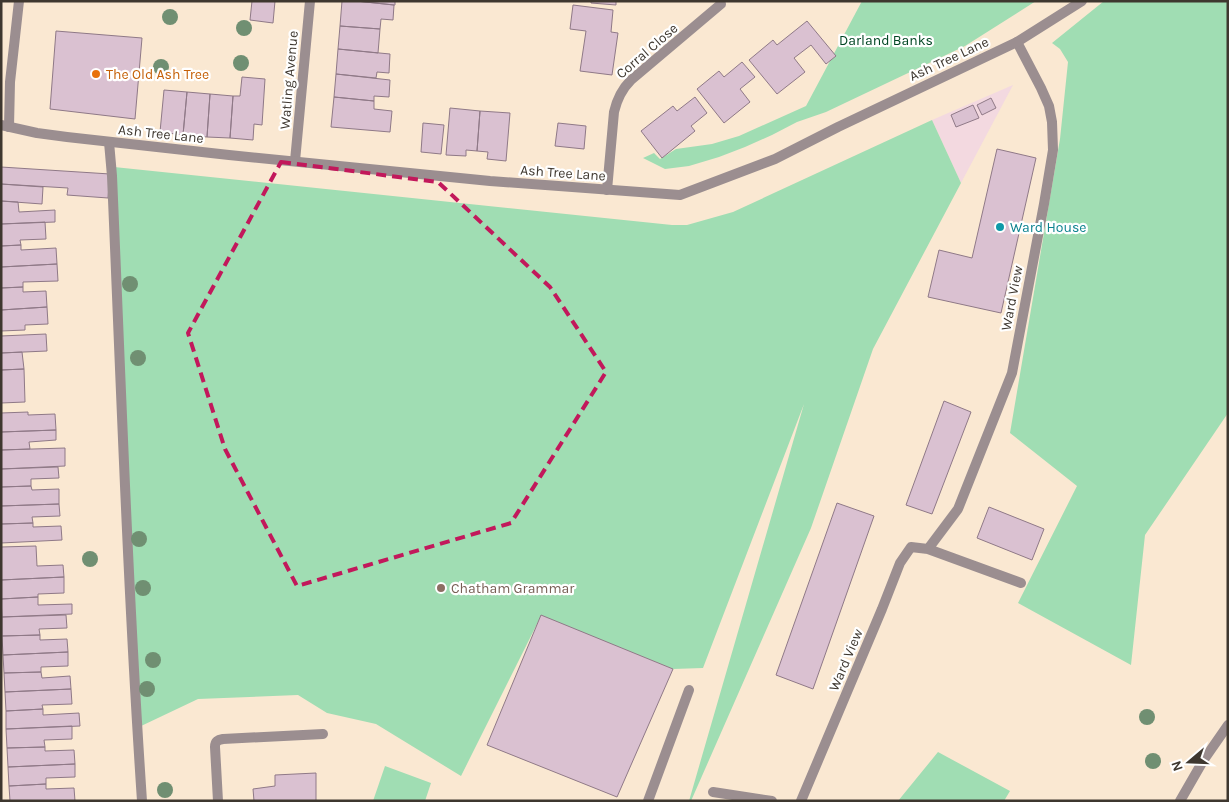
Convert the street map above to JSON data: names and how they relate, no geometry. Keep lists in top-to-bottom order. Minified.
{"streets":{"street":["Corral Close","Ash Tree Lane","Watling Avenue","Ward View"]},"crossings":[["Corral Close","Ash Tree Lane"],["Ash Tree Lane","Watling Avenue"],["Ash Tree Lane","Ward View"]],"parks":["Darland Banks"],"places":["The Old Ash Tree","Ward House","Chatham Grammar"],"north":"left"}
